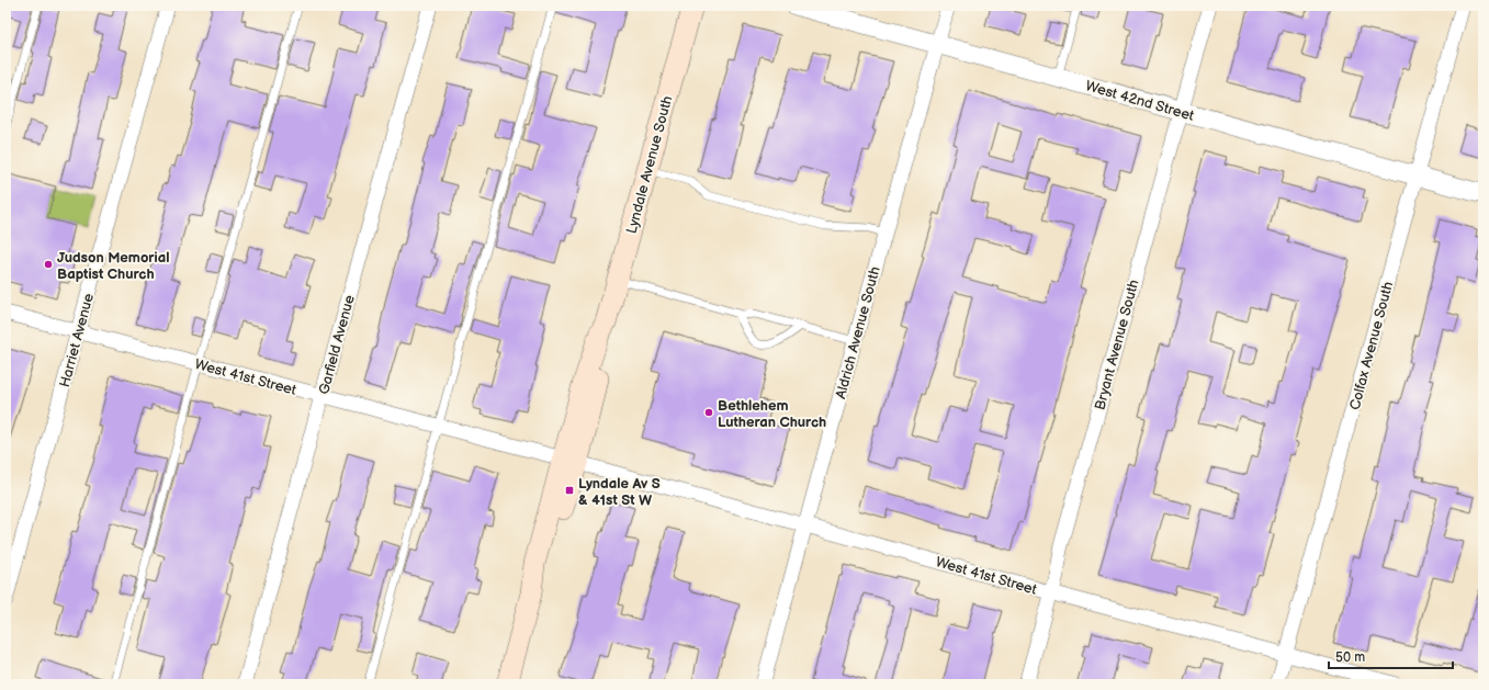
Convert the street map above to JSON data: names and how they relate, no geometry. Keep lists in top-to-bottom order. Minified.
{"streets":{"main road":["Lyndale Avenue South"],"street":["West 42nd Street","Aldrich Avenue South","Harriet Avenue","Garfield Avenue","Bryant Avenue South","Colfax Avenue South","West 41st Street"]},"crossings":[["West 42nd Street","Aldrich Avenue South"],["West 42nd Street","Bryant Avenue South"],["West 42nd Street","Colfax Avenue South"],["Lyndale Avenue South","West 41st Street"],["Aldrich Avenue South","West 41st Street"],["Harriet Avenue","West 41st Street"],["Garfield Avenue","West 41st Street"],["Bryant Avenue South","West 41st Street"],["Colfax Avenue South","West 41st Street"]],"places":{"other":["Judson Memorial Baptist Church","Bethlehem Lutheran Church"],"transit":["Lyndale Av S & 41st St W"]},"scale_bar":"50 m"}
